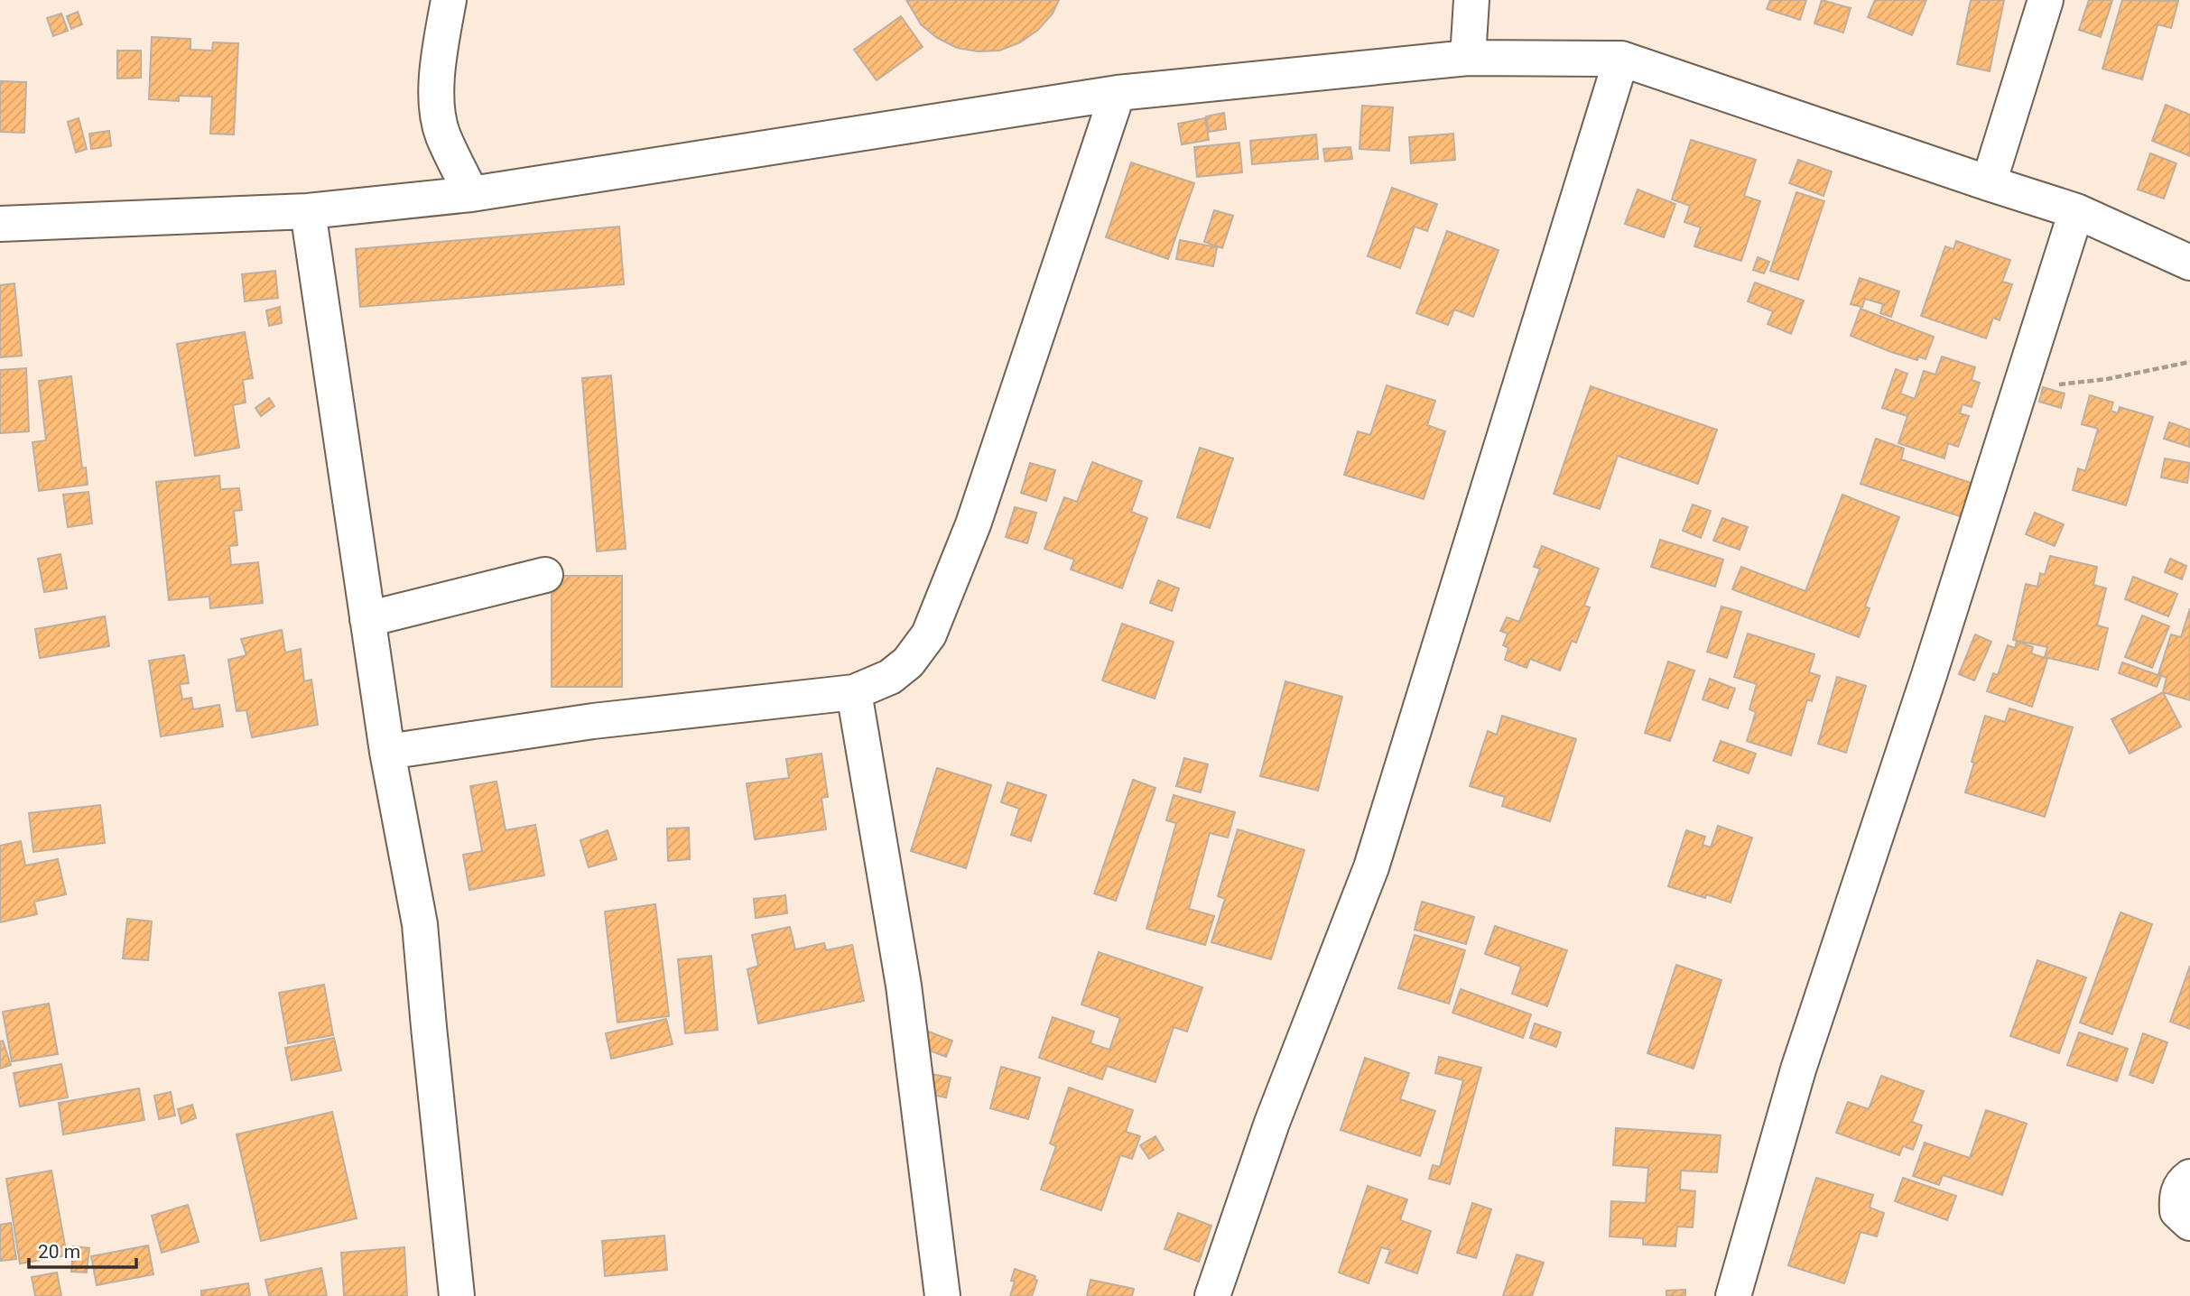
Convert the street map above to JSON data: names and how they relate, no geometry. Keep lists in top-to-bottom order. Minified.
{"scale_bar":"20 m"}
